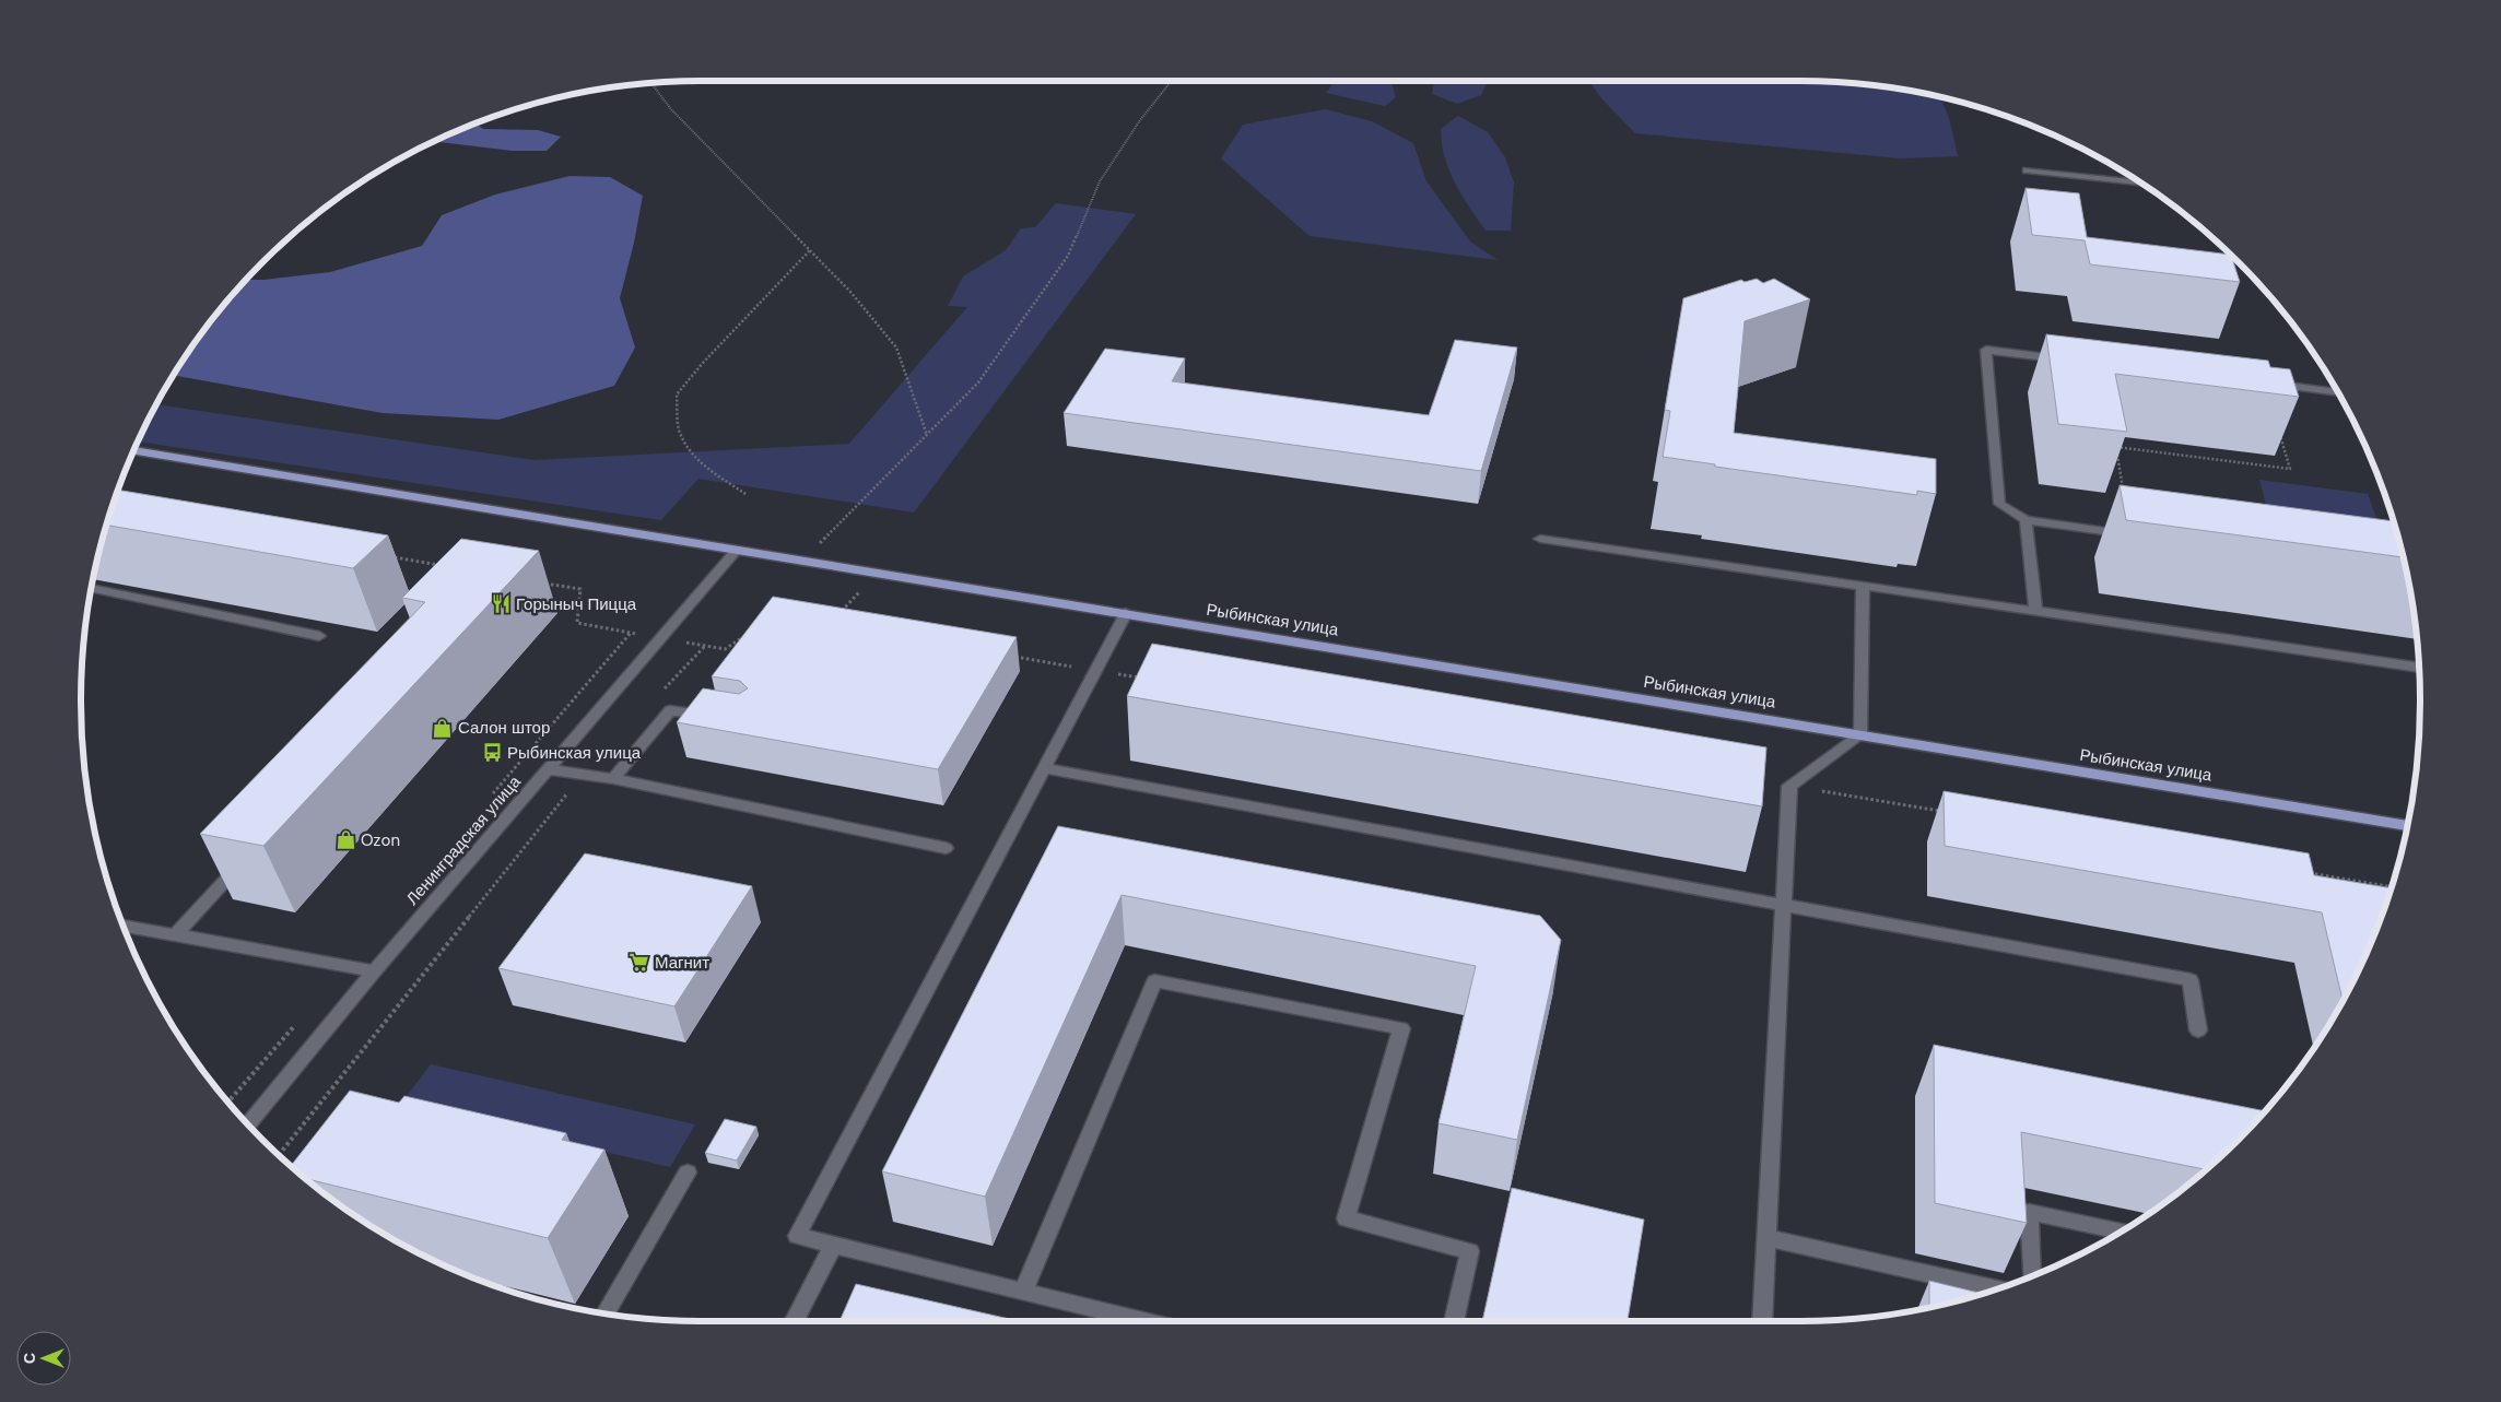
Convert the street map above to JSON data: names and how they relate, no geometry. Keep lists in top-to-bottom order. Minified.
{"streets":{"main road":["Рыбинская улица"],"street":["Ленинградская улица"]},"crossings":[["Рыбинская улица","Ленинградская улица"]],"places":{"restaurant":["Горыныч Пицца"],"shop":["Салон штор","Ozon"],"bus stop":["Рыбинская улица"],"supermarket":["Магнит"]},"north":"left"}
